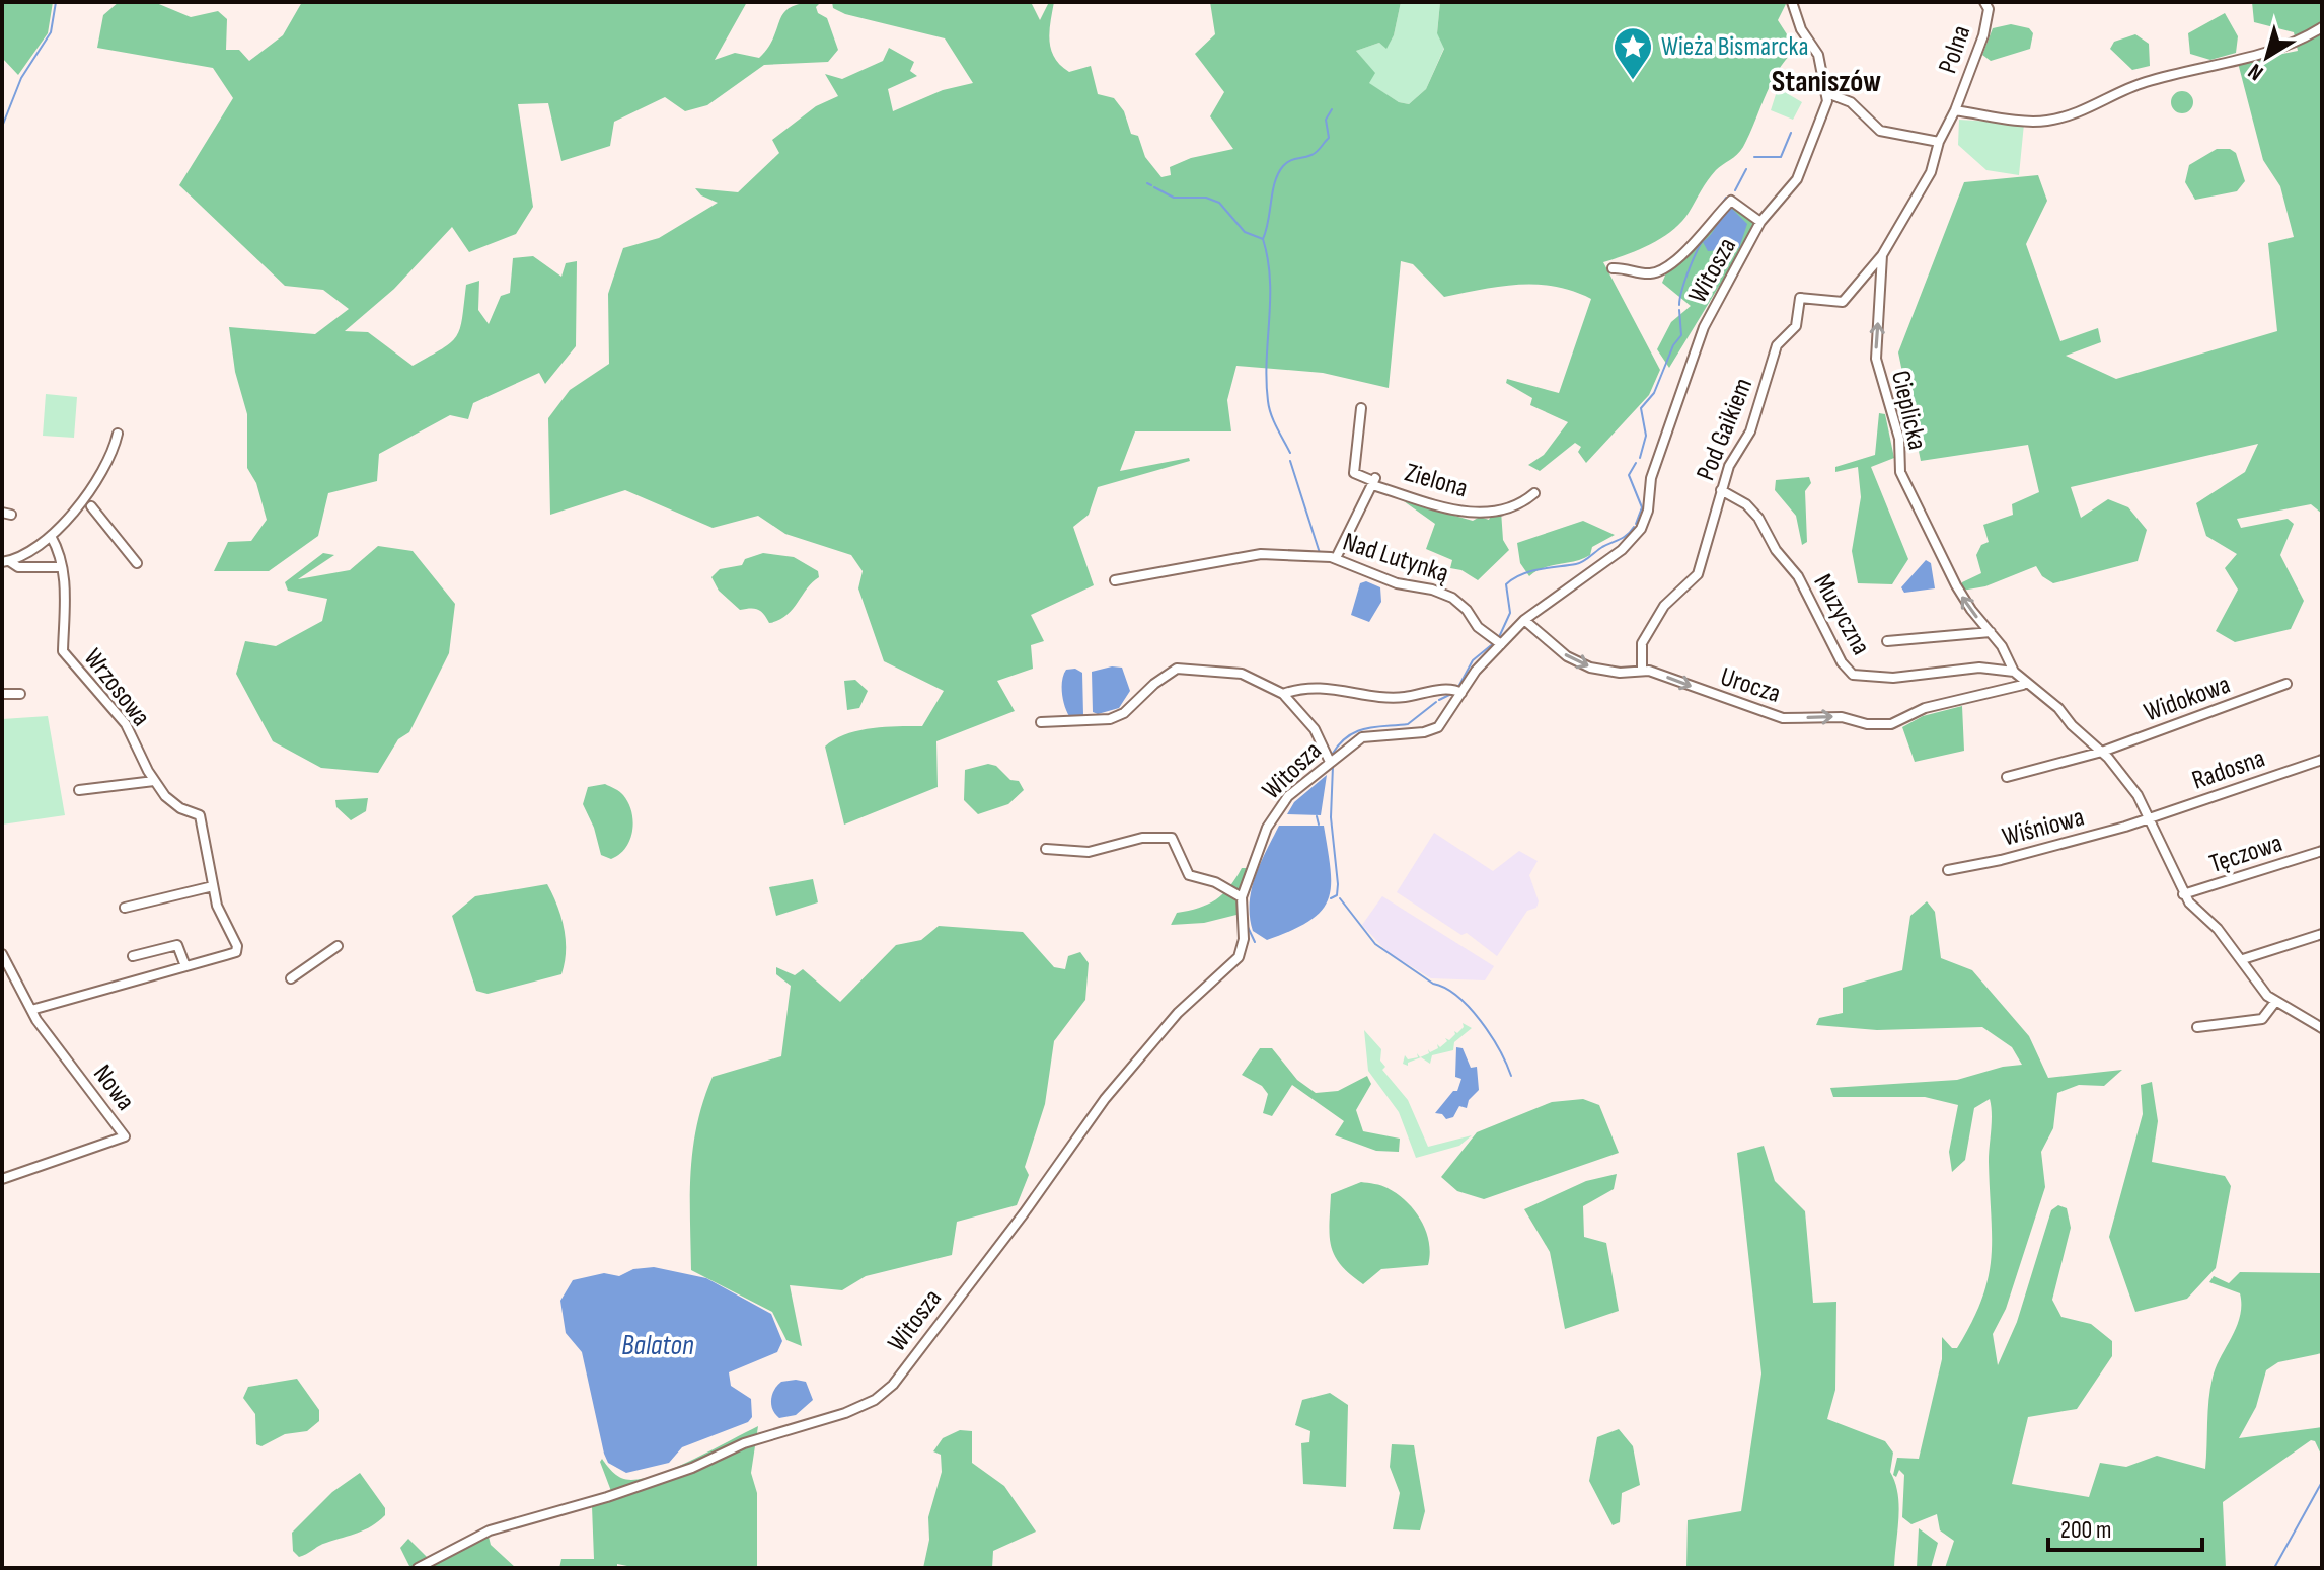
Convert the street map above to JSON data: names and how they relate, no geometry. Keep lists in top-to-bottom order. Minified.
{"streets":{"street":["Polna","Witosza","Cieplicka","Pod Gaikiem","Zielona","Nad Lutynką","Muzyczna","Urocza","Wrzosowa","Widokowa","Radosna","Wiśniowa","Tęczowa","Nowa"]},"crossings":[["Polna","Cieplicka"],["Witosza","Nad Lutynką"],["Witosza","Urocza"],["Cieplicka","Pod Gaikiem"],["Cieplicka","Muzyczna"],["Pod Gaikiem","Muzyczna"],["Pod Gaikiem","Urocza"],["Wrzosowa","Nowa"],["Radosna","Wiśniowa"]],"one_way":["Cieplicka","Urocza"],"districts":["Staniszów"],"water":["Balaton"],"places":{"place":["Wieża Bismarcka"]},"scale_bar":"200 m","north":"bottom left"}
